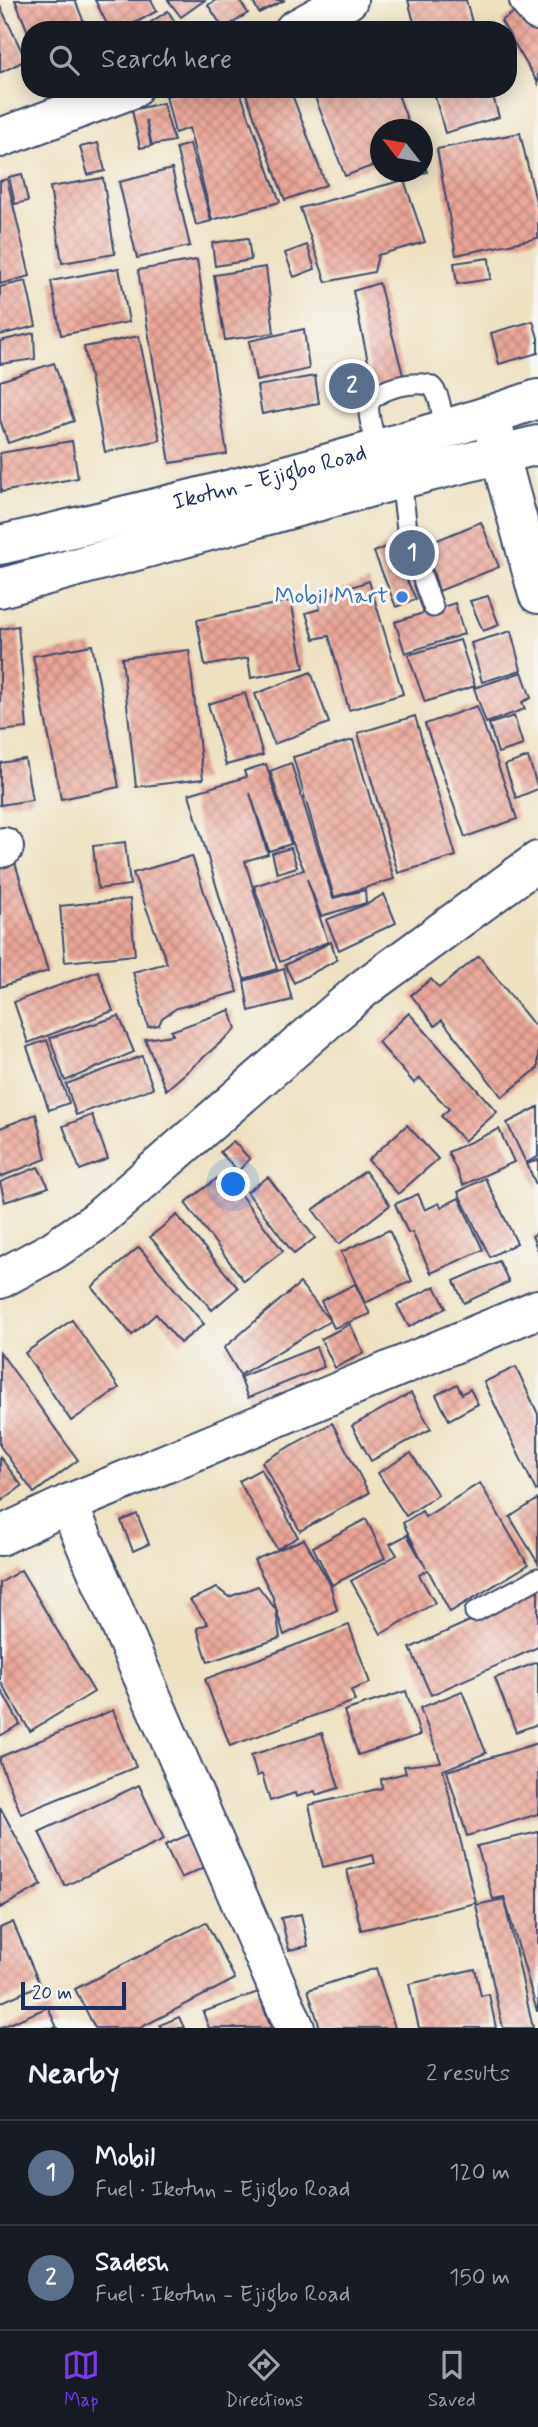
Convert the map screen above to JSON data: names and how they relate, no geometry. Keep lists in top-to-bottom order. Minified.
{"streets":{"street":["Ikotun - Ejigbo Road"]},"places":["Mobil Mart"],"scale_bar":"20 m","north":"top left","page":{"search":"Search here","pins":["2","1"],"scale":"20 m","heading":["Nearby","2 results"],"list":[{"mark":"1","name":"Mobil","note":"Fuel · Ikotun - Ejigbo Road","value":"120 m"},{"mark":"2","name":"Sadesh","note":"Fuel · Ikotun - Ejigbo Road","value":"150 m"}],"nav":["Map","Directions","Saved"]}}
